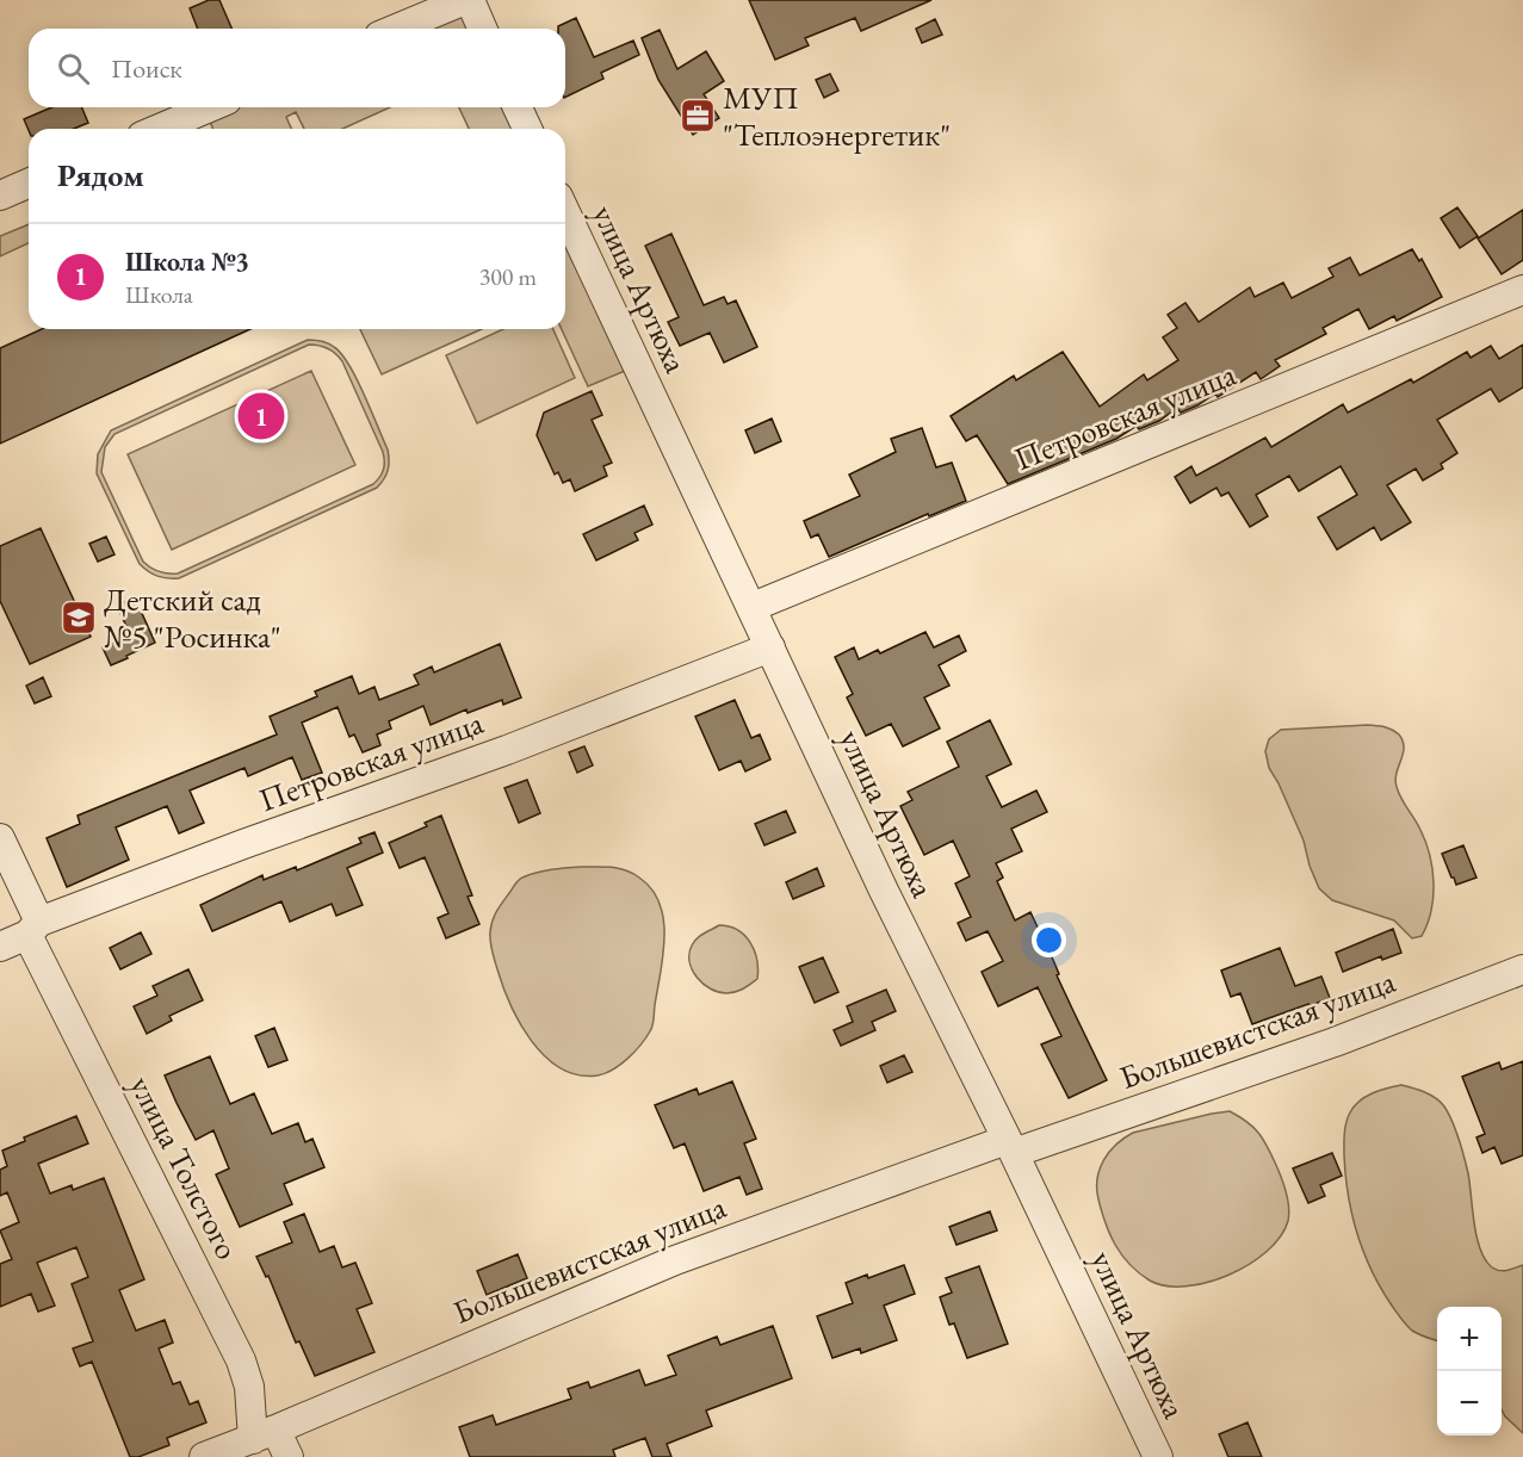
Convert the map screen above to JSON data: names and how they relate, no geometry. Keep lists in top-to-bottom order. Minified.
{"streets":{"street":["улица Артюха","Петровская улица","Большевистская улица","улица Толстого"]},"crossings":[["улица Артюха","Петровская улица"],["улица Артюха","Большевистская улица"],["Петровская улица","улица Толстого"],["Большевистская улица","улица Толстого"]],"places":{"office":["МУП \"Теплоэнергетик\""],"school or university":["Детский сад №5 \"Росинка\""]},"page":{"search":"Поиск","heading":"Рядом","list":[{"mark":"1","name":"Школа №3","note":"Школа","value":"300 m"}],"pins":"1","map_buttons":["+","−"]}}
